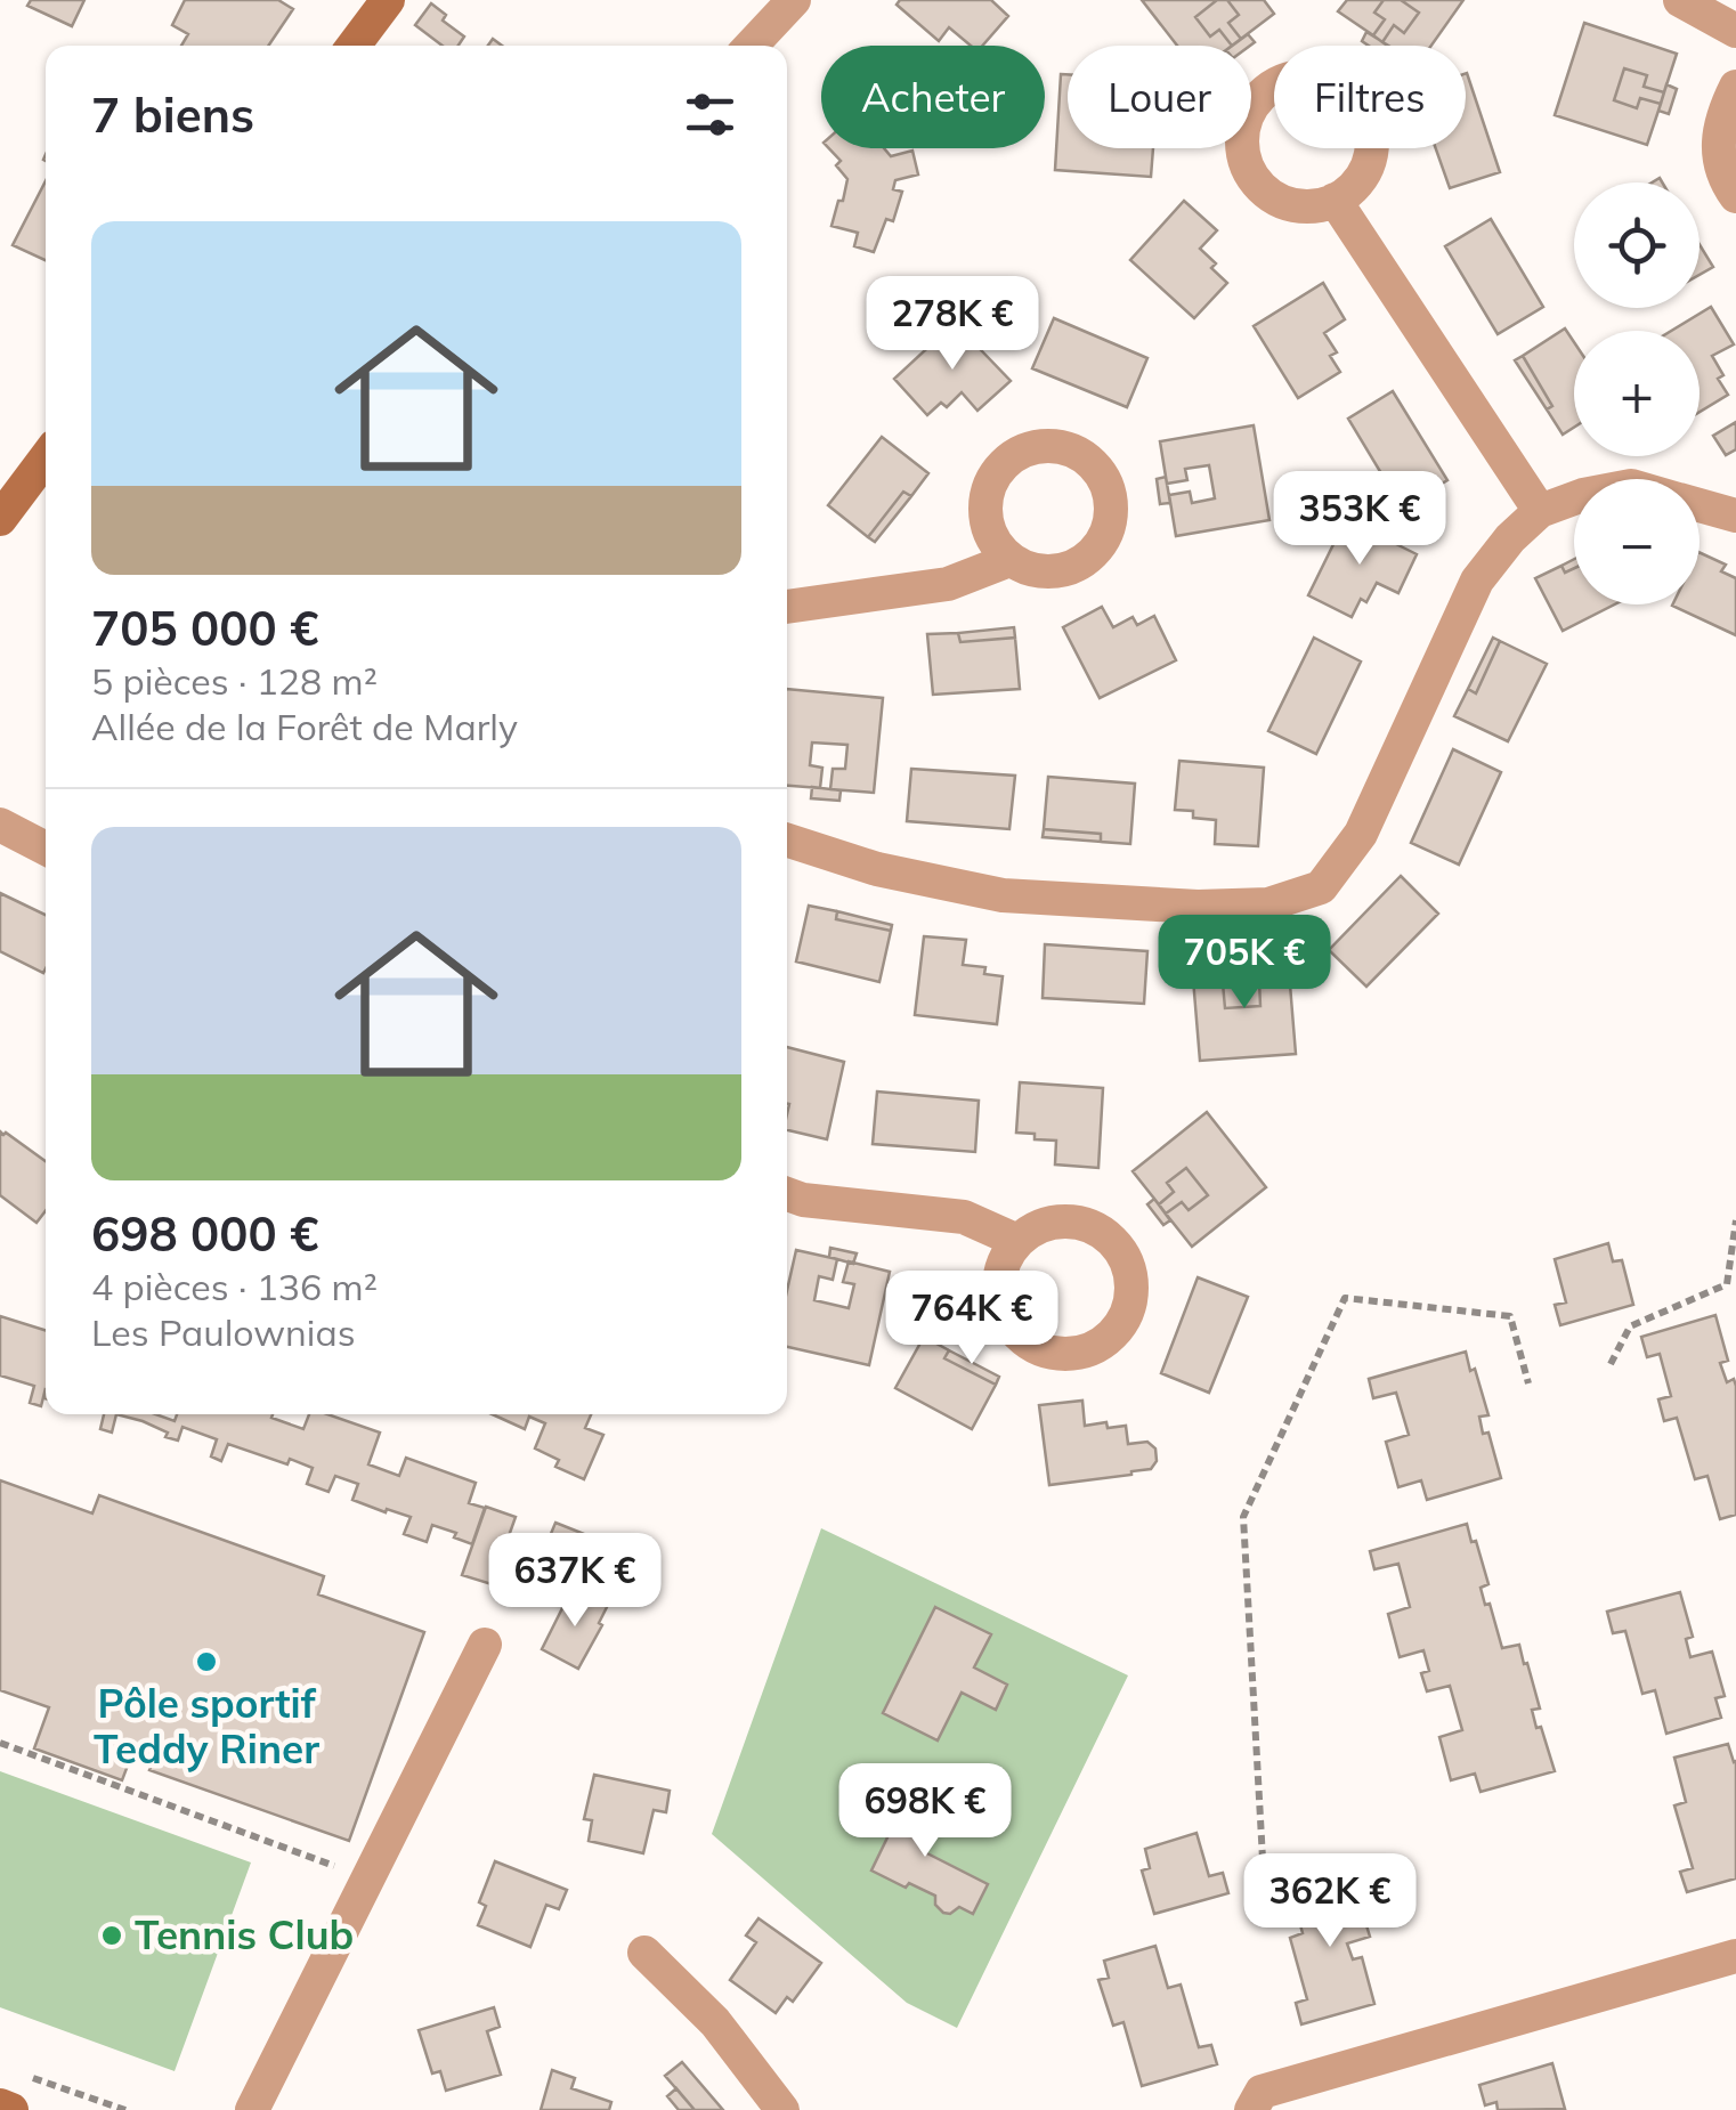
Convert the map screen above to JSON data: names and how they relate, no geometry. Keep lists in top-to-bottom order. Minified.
{"places":["Pôle sportif Teddy Riner","Tennis Club"],"page":{"chip":["Acheter","Louer","Filtres"],"heading":"7 biens","map_buttons":["+","−"],"list":[{"name":"705 000 €","note":"5 pièces · 128 m² · Allée de la Forêt de Marly"},{"name":"698 000 €","note":"4 pièces · 136 m² · Les Paulownias"}],"price":["278K €","353K €","705K €","764K €","637K €","698K €","362K €"]}}
